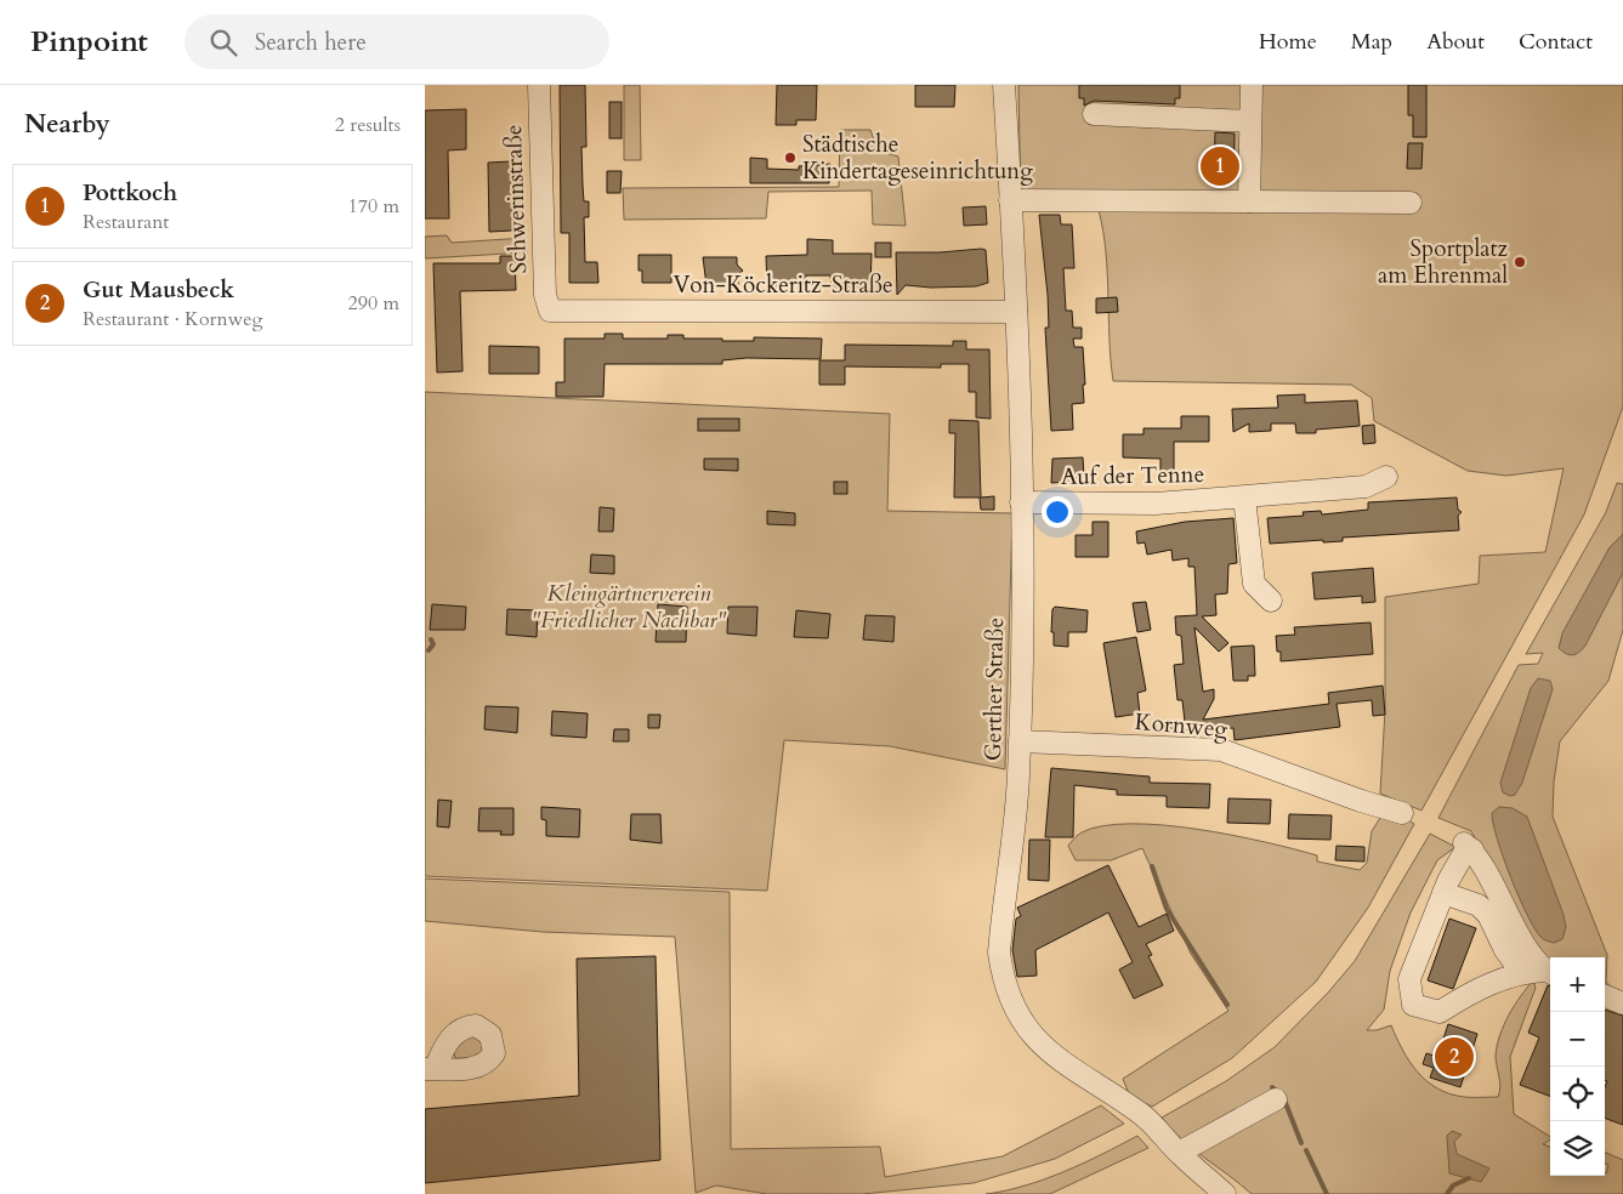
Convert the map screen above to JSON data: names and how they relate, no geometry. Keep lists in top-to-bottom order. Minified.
{"streets":{"street":["Schwerinstraße","Von-Köckeritz-Straße","Auf der Tenne","Gerther Straße","Kornweg"]},"crossings":[["Schwerinstraße","Von-Köckeritz-Straße"],["Von-Köckeritz-Straße","Gerther Straße"],["Auf der Tenne","Gerther Straße"],["Gerther Straße","Kornweg"]],"parks":["Kleingärtnerverein \"Friedlicher Nachbar\""],"places":["Städtische Kindertageseinrichtung","Sportplatz am Ehrenmal"],"page":{"header":"Pinpoint","search":"Search here","nav":["Home","Map","About","Contact"],"heading":["Nearby","2 results"],"pins":["1","2"],"list":[{"mark":"1","name":"Pottkoch","note":"Restaurant","value":"170 m"},{"mark":"2","name":"Gut Mausbeck","note":"Restaurant · Kornweg","value":"290 m"}],"map_buttons":["+","−"]}}
